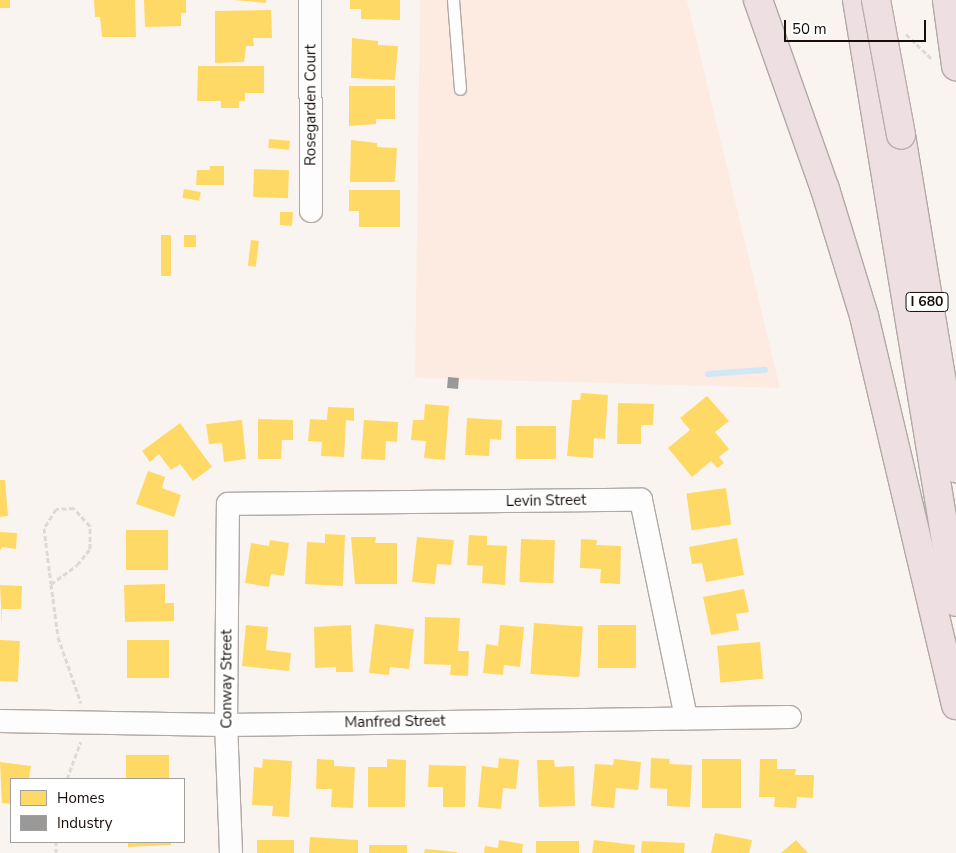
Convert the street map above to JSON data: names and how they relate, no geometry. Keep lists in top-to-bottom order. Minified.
{"streets":{"highway":["I 680"],"street":["Rosegarden Court","Levin Street","Conway Street","Manfred Street"]},"crossings":[["Levin Street","Conway Street"],["Levin Street","Manfred Street"],["Conway Street","Manfred Street"]],"legend":["Homes","Industry"],"scale_bar":"50 m"}
